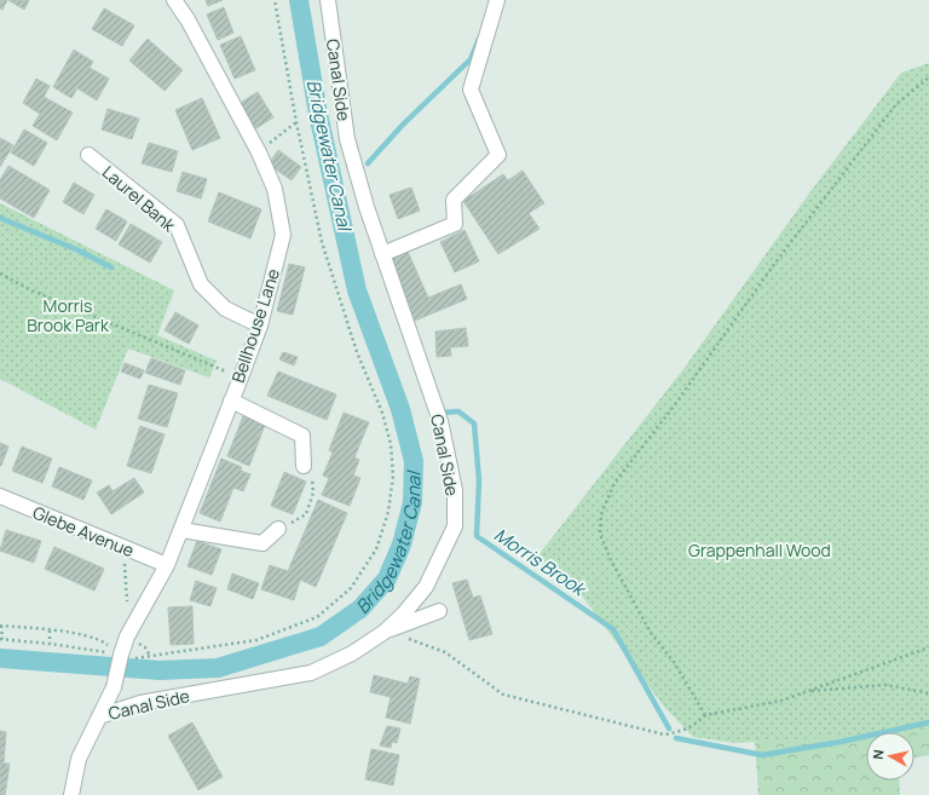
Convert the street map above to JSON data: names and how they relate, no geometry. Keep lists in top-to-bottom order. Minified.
{"streets":{"street":["Canal Side","Laurel Bank","Bellhouse Lane","Glebe Avenue"]},"crossings":[["Canal Side","Bellhouse Lane"],["Laurel Bank","Bellhouse Lane"],["Bellhouse Lane","Glebe Avenue"]],"water":["Bridgewater Canal","Morris Brook"],"parks":["Morris Brook Park","Grappenhall Wood"],"north":"left"}
